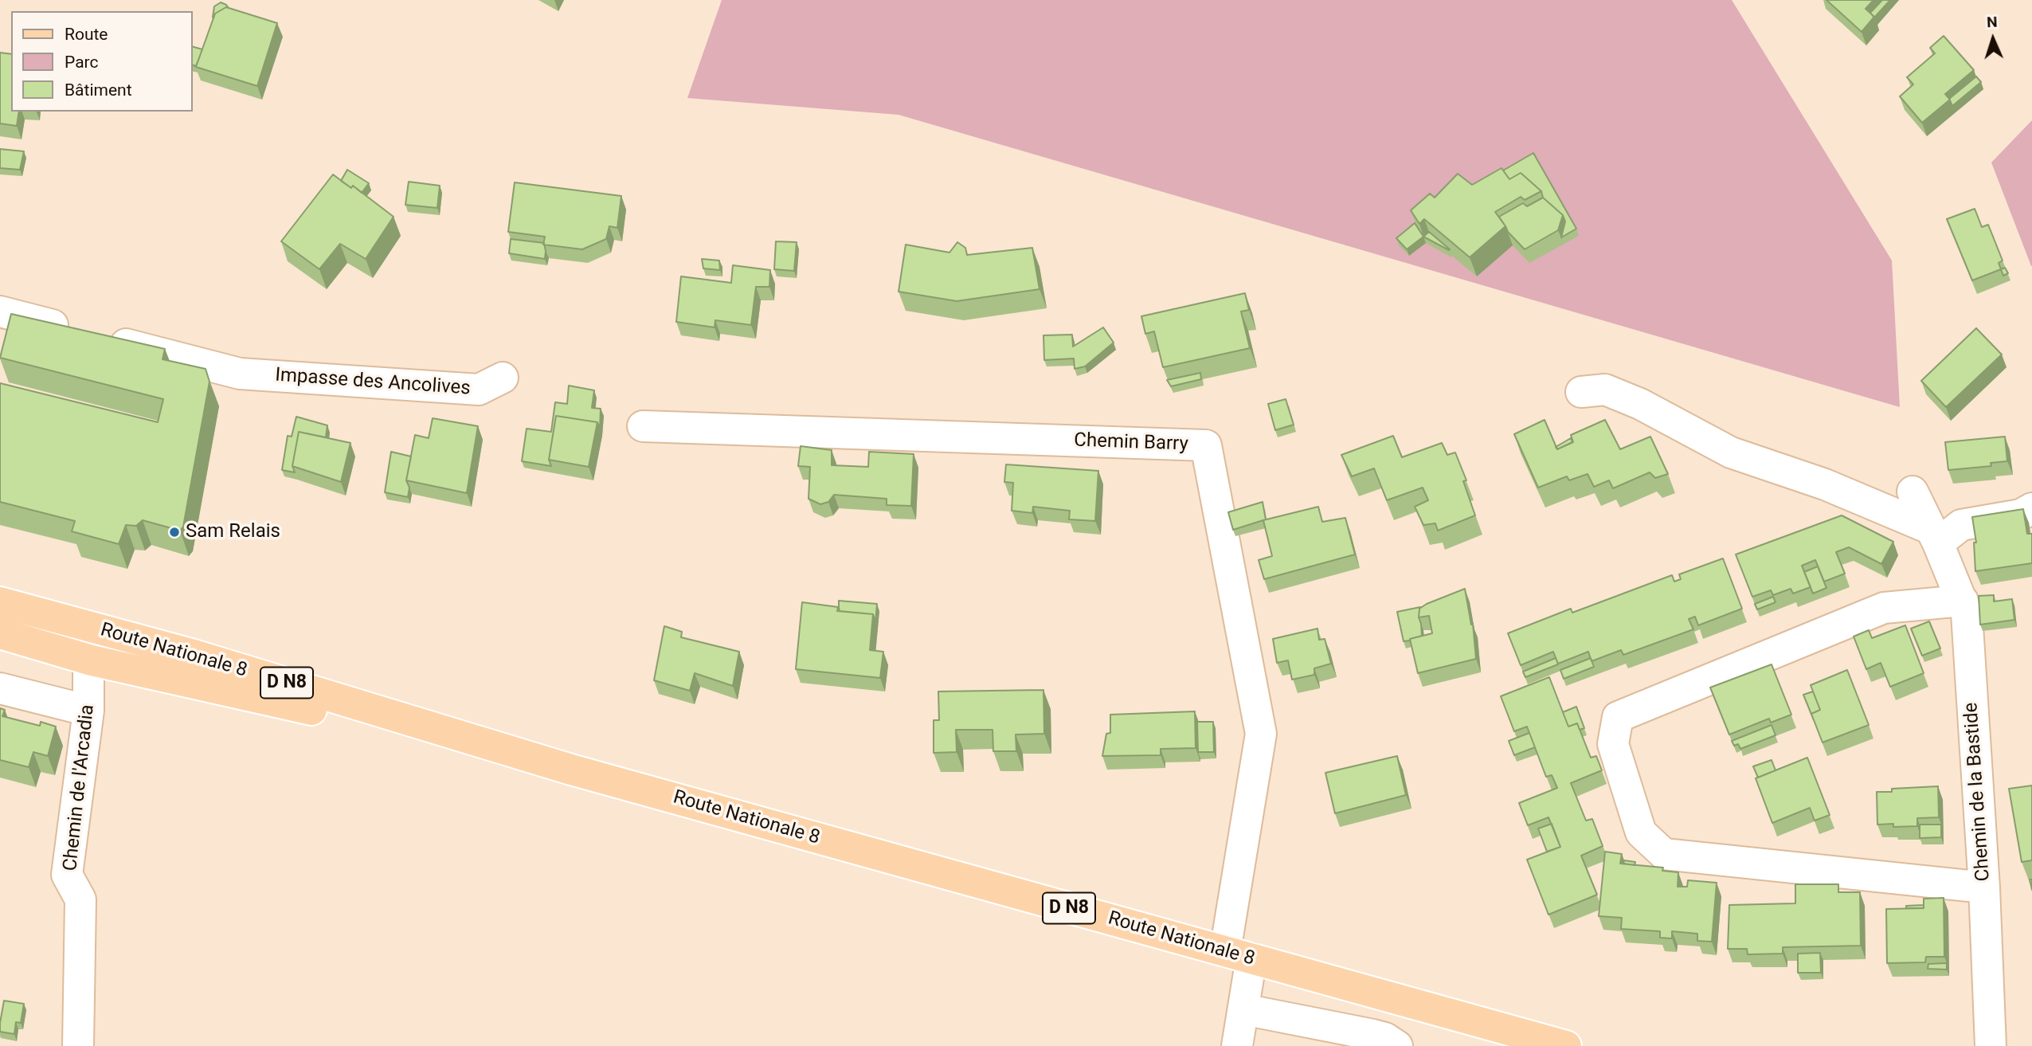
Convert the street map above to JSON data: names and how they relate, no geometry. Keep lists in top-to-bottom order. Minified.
{"streets":{"main road":["Route Nationale 8","D N8"],"street":["Impasse des Ancolives","Chemin Barry","Chemin de l'Arcadia","Chemin de la Bastide"]},"crossings":[["Chemin Barry","Route Nationale 8"],["Route Nationale 8","Chemin de l'Arcadia"]],"places":["Sam Relais"],"legend":["Route","Parc","Bâtiment"],"north":"top"}
